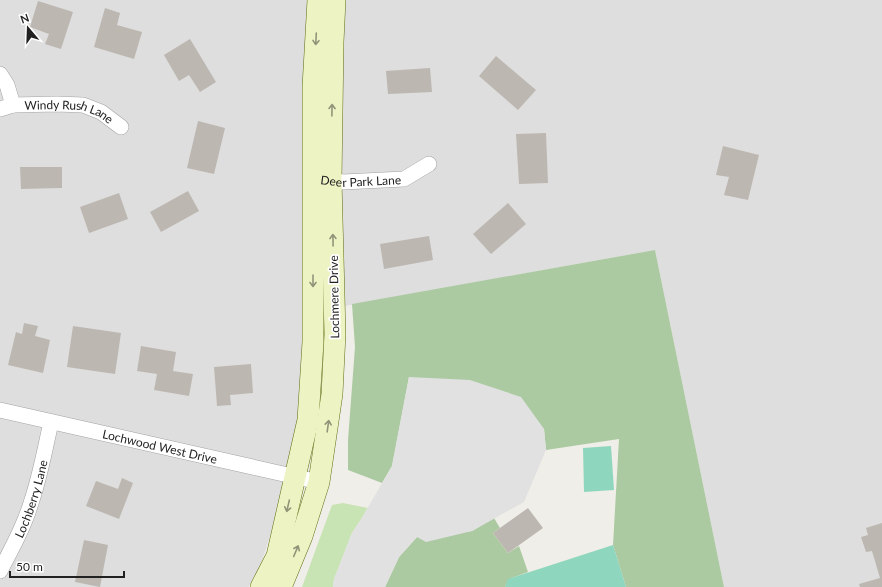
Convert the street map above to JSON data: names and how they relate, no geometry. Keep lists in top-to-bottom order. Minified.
{"streets":{"street":["Windy Rush Lane","Deer Park Lane","Lochmere Drive","Lochwood West Drive","Lochberry Lane"]},"crossings":[["Deer Park Lane","Lochmere Drive"],["Lochmere Drive","Lochwood West Drive"],["Lochwood West Drive","Lochberry Lane"]],"scale_bar":"50 m","north":"top"}
